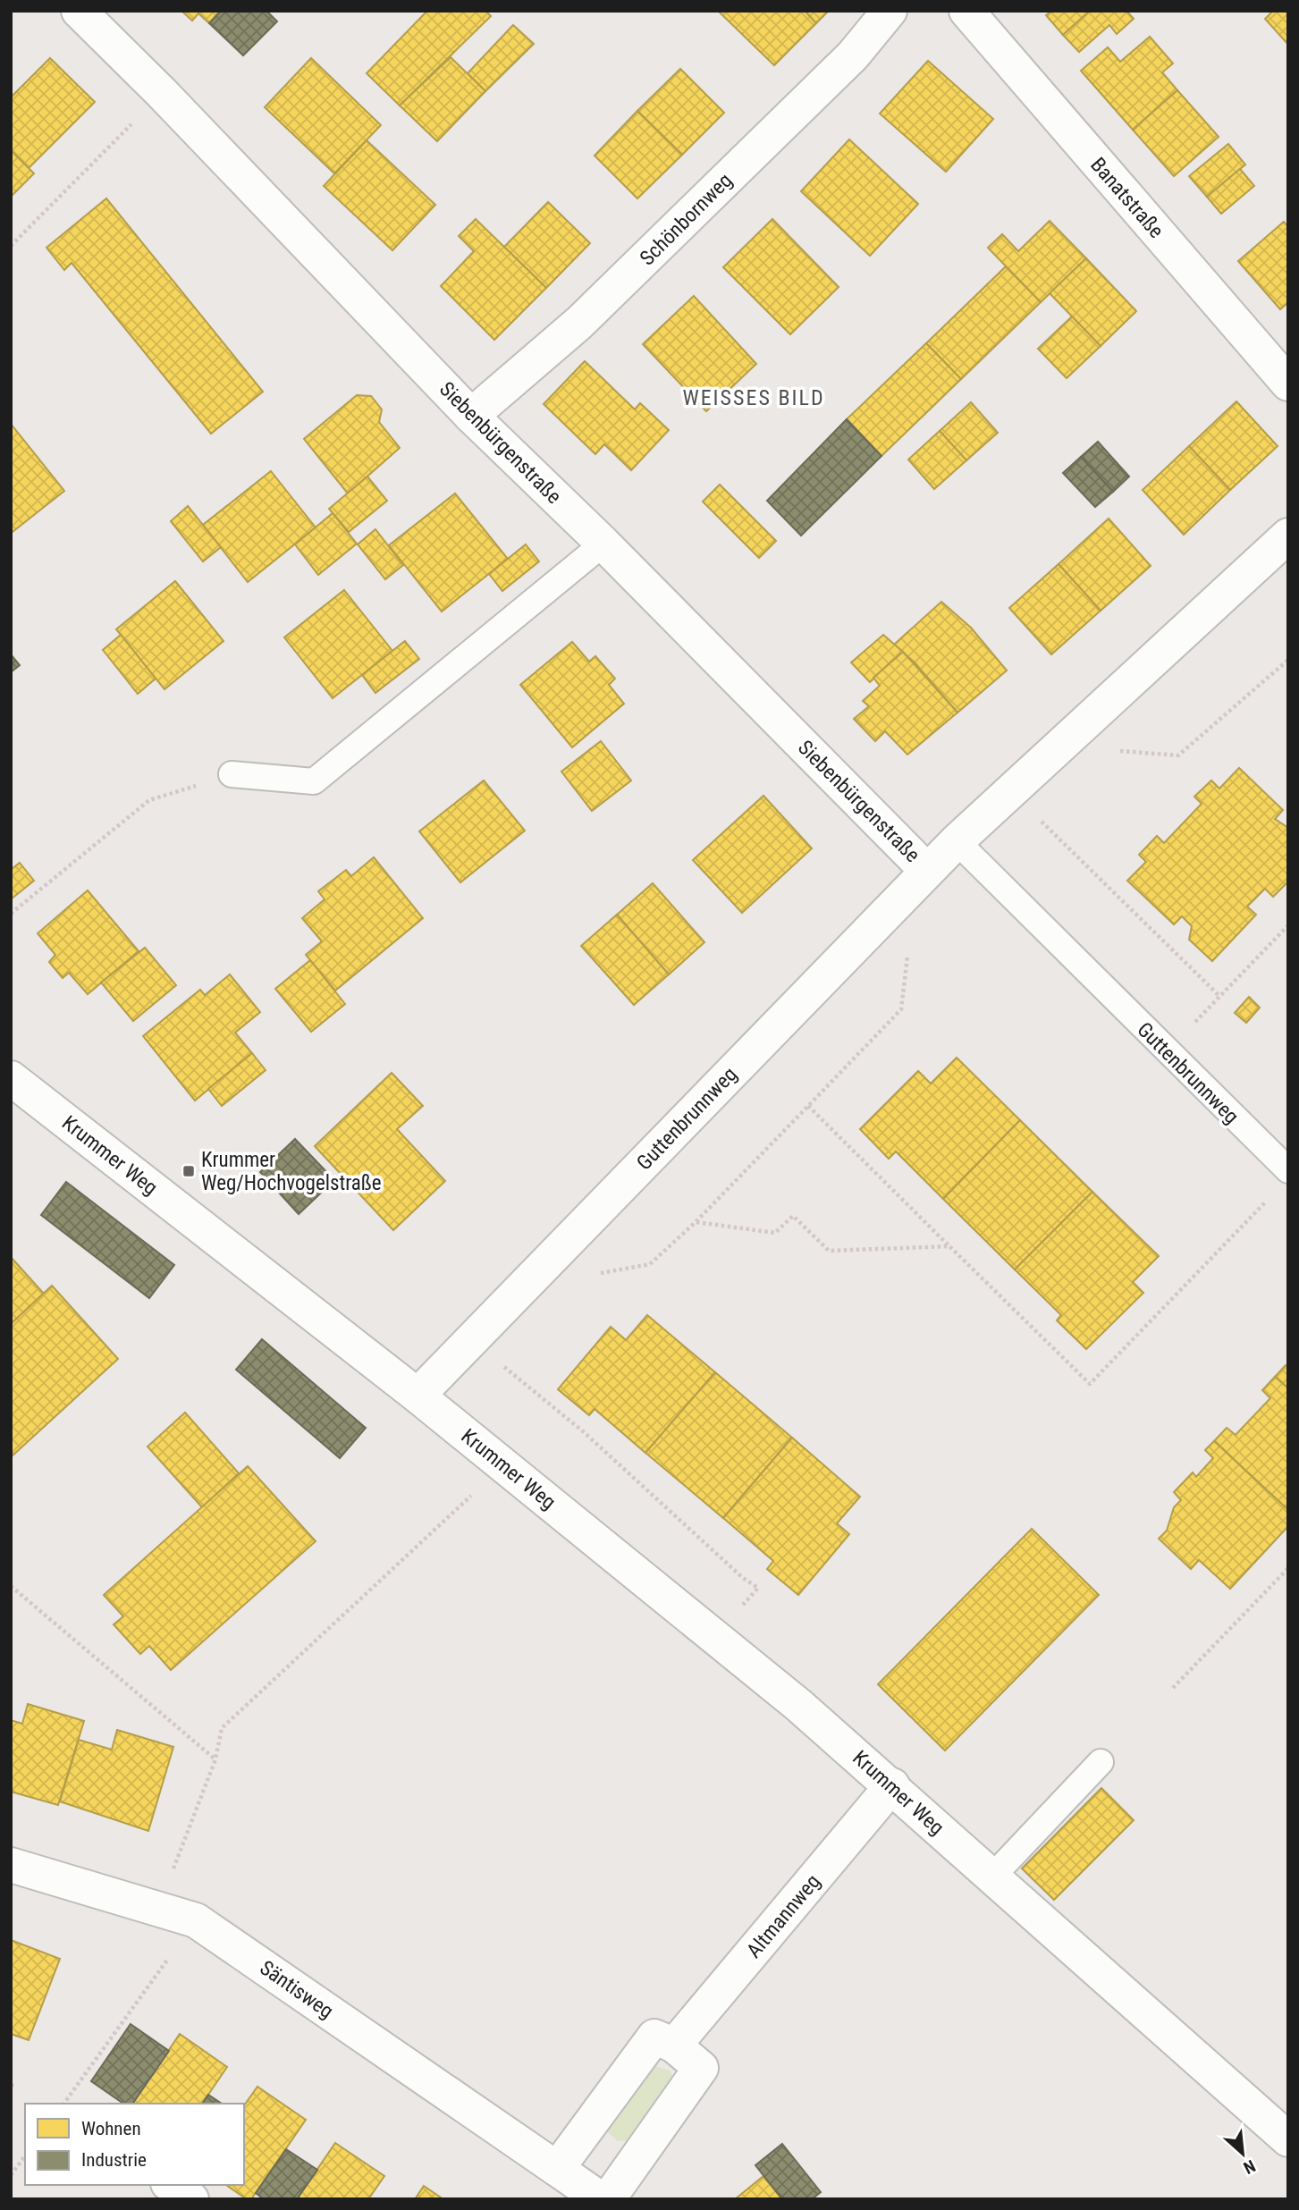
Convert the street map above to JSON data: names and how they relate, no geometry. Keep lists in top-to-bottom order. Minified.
{"streets":{"street":["Banatstraße","Schönbornweg","Siebenbürgenstraße","Guttenbrunnweg","Krummer Weg","Altmannweg","Säntisweg"]},"crossings":[["Schönbornweg","Siebenbürgenstraße"],["Siebenbürgenstraße","Guttenbrunnweg"],["Guttenbrunnweg","Krummer Weg"],["Krummer Weg","Altmannweg"]],"districts":["WEISSES BILD"],"places":{"transit":["Krummer Weg/Hochvogelstraße"]},"legend":["Wohnen","Industrie"],"north":"bottom right"}
